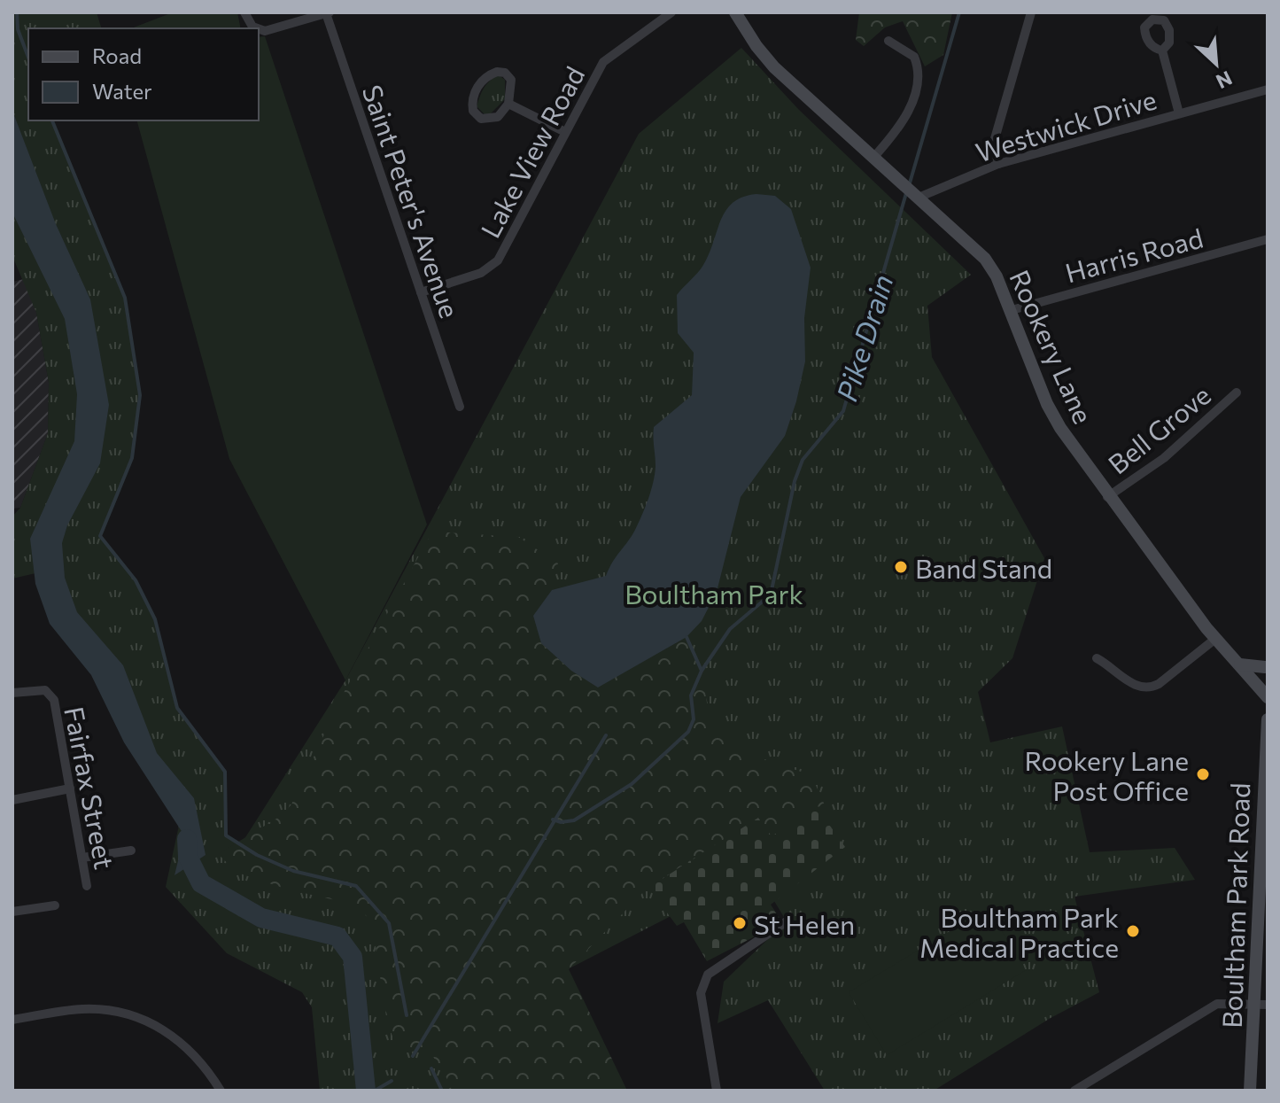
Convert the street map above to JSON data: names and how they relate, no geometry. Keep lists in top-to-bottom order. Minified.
{"streets":{"street":["Westwick Drive","Lake View Road","Saint Peter's Avenue","Harris Road","Rookery Lane","Bell Grove","Fairfax Street","Boultham Park Road"]},"crossings":[["Westwick Drive","Rookery Lane"],["Lake View Road","Saint Peter's Avenue"],["Harris Road","Rookery Lane"],["Rookery Lane","Bell Grove"],["Rookery Lane","Boultham Park Road"]],"water":["Pike Drain"],"parks":["Boultham Park"],"places":["Band Stand","Rookery Lane Post Office","St Helen","Boultham Park Medical Practice"],"legend":["Road","Water"],"north":"bottom right"}
